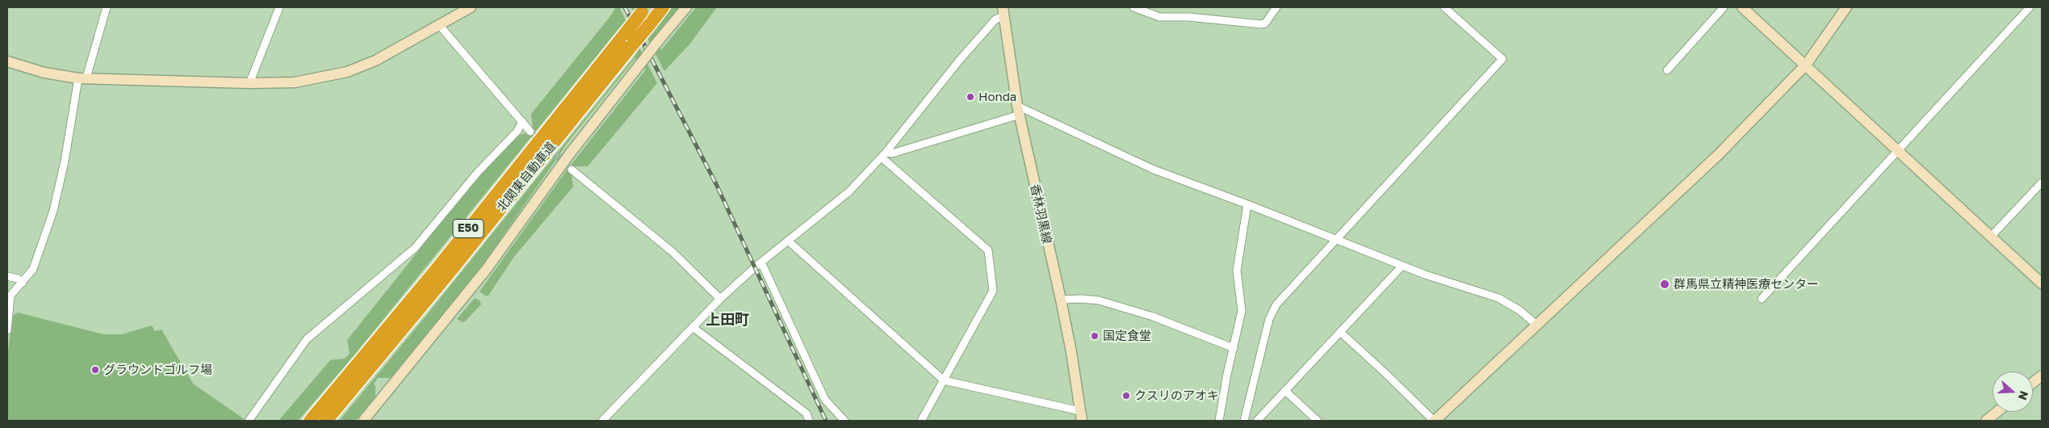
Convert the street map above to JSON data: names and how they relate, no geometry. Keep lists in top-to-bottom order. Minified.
{"streets":{"highway":["北関東自動車道","E50"],"street":["香林羽黒線"]},"districts":["上田町"],"places":["Honda","群馬県立精神医療センター","国定食堂","グラウンドゴルフ場","クスリのアオキ"],"north":"right"}
